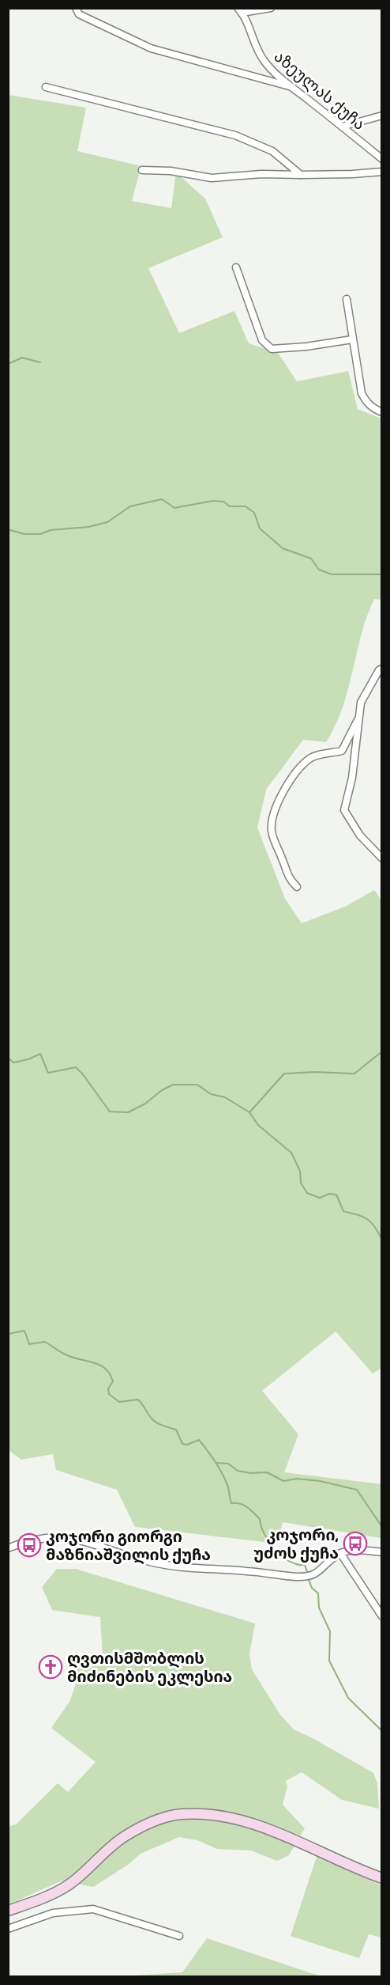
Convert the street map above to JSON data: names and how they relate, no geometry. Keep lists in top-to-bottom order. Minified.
{"streets":{"street":["აზეულას ქუჩა"]},"places":{"bus stop":["კოჯორი, უძოს ქუჩა","კოჯორი გიორგი მაზნიაშვილის ქუჩა"],"church":["ღვთისმშობლის მიძინების ეკლესია"]}}
